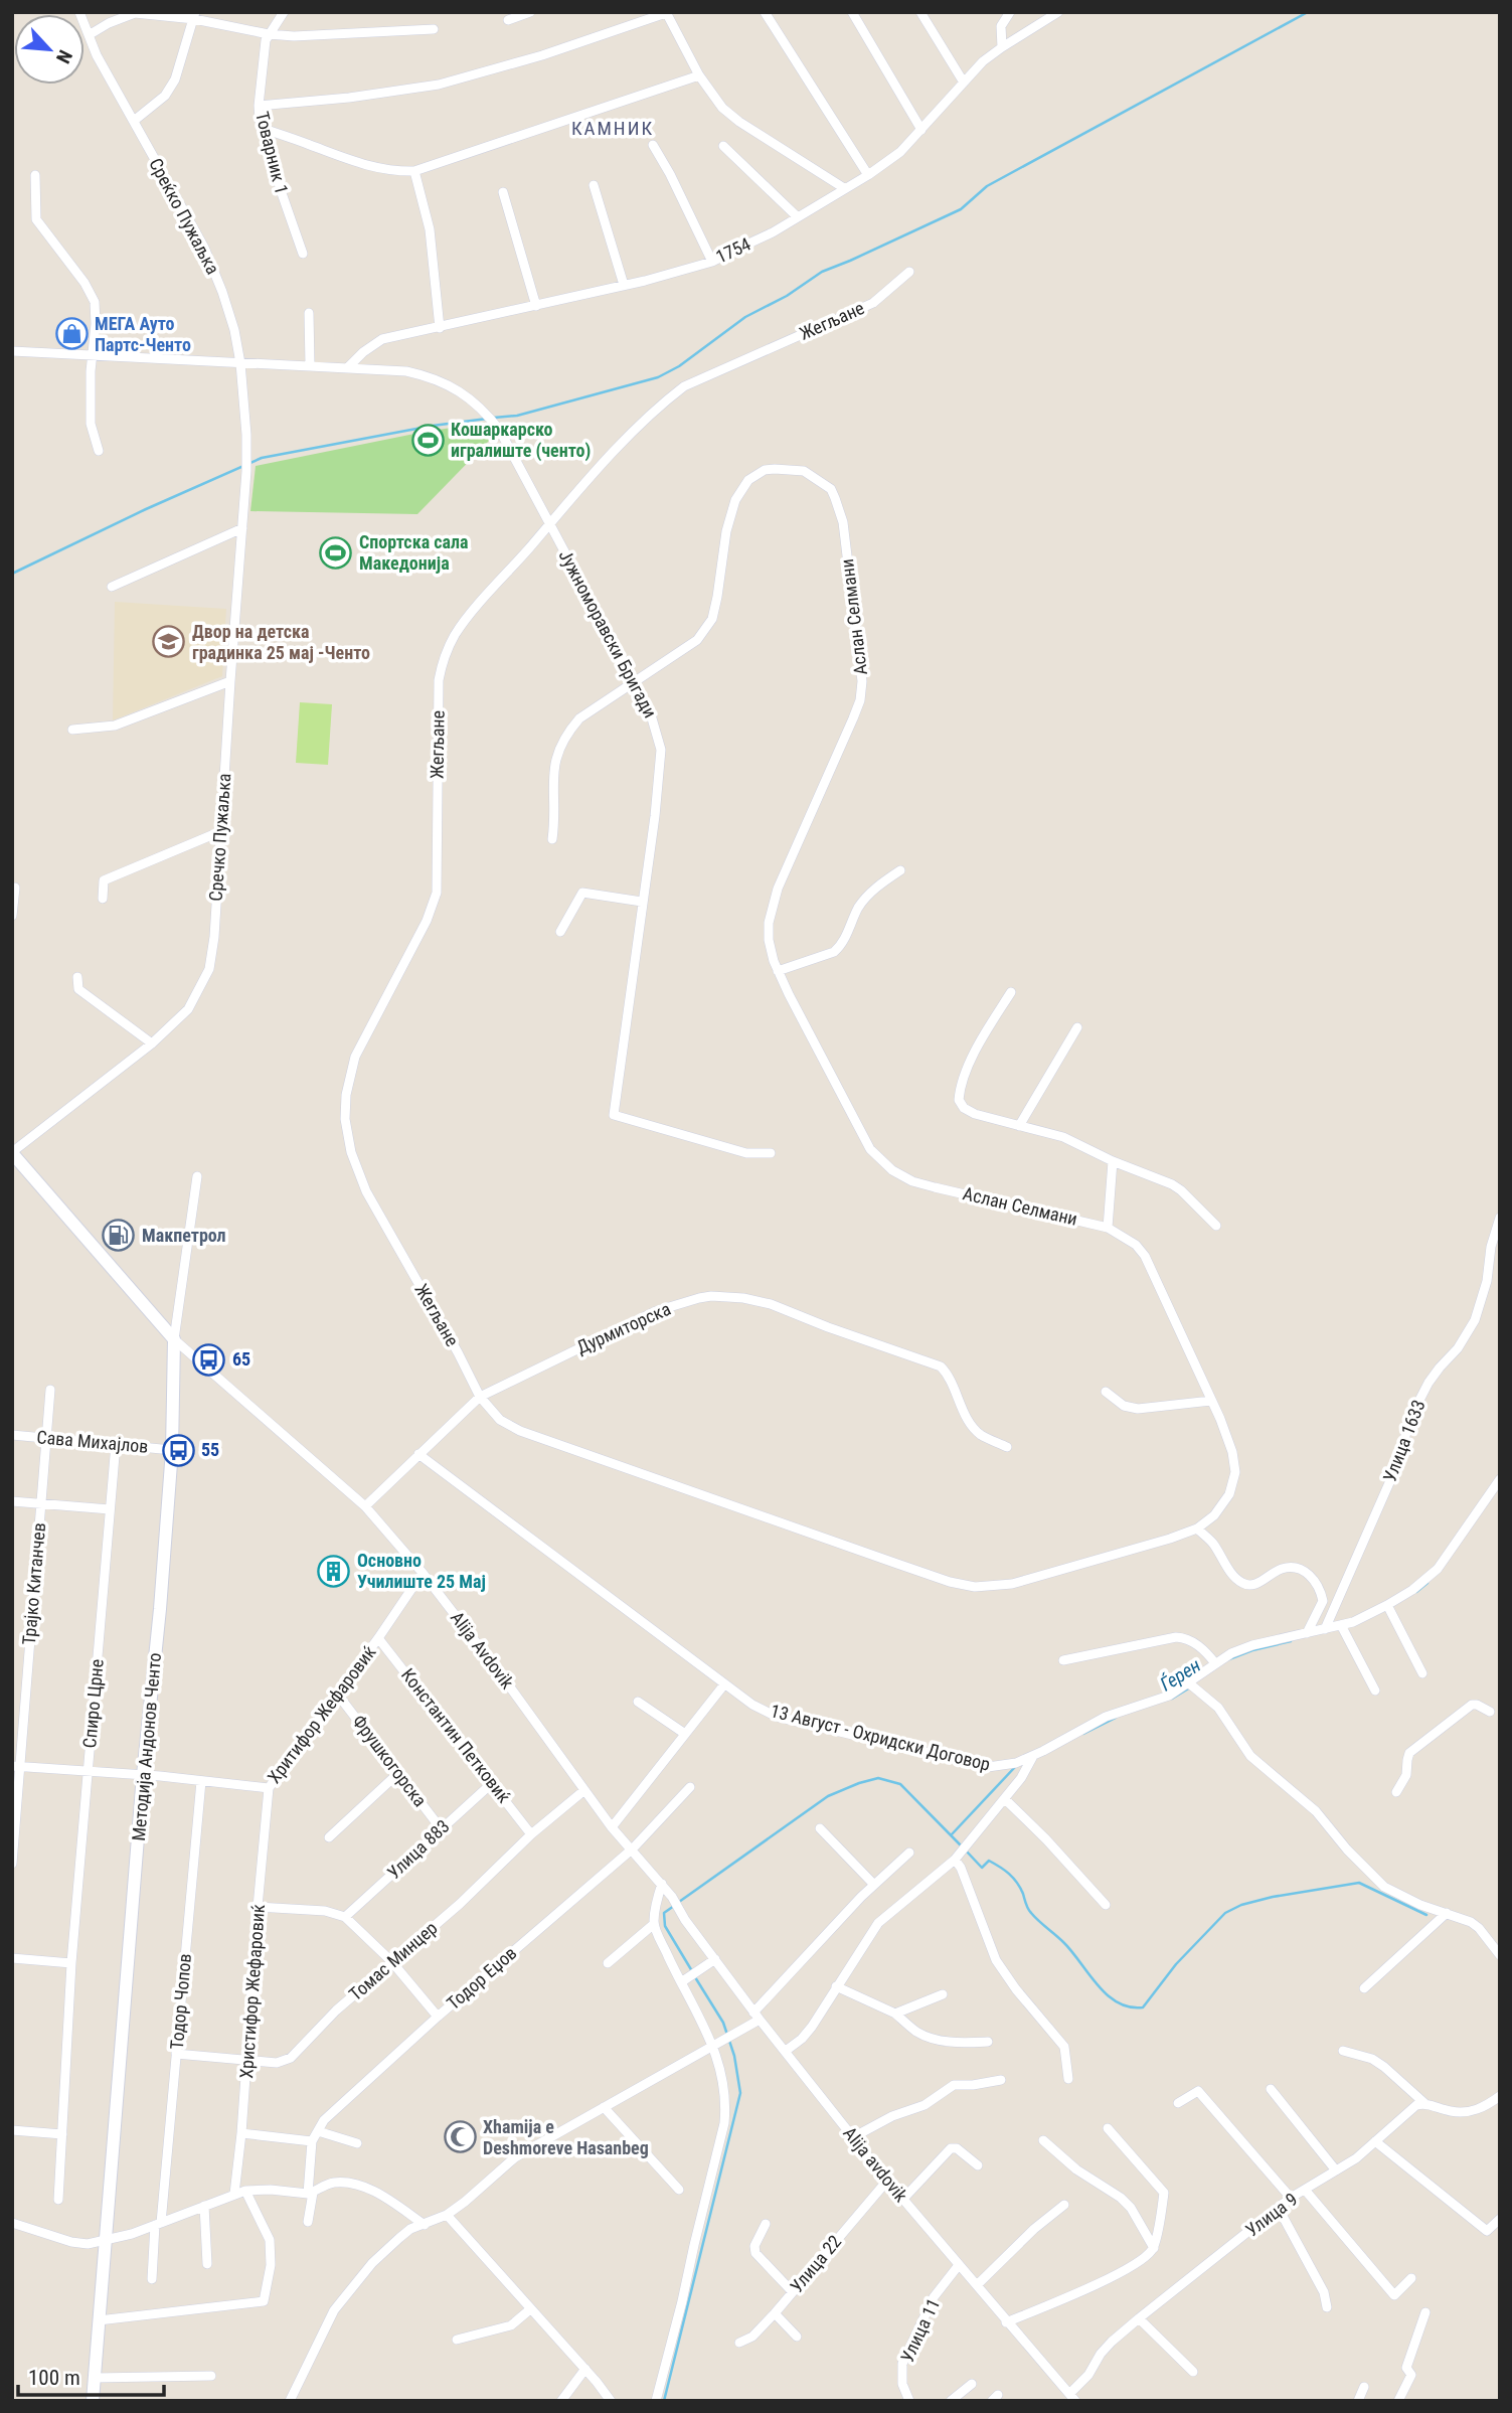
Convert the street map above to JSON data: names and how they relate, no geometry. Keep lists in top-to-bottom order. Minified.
{"streets":{"main road":["Методија Андонов Ченто"],"street":["Товарник 1","Среќко Пужаљка","1754","Жегљане","Аслан Селмани","Јужноморавски Бригади","Сречко Пужаљка","Дурмиторска","Улица 1633","Сава Михајлов","Трајко Китанчев","Alija Avdovik","Спиро Црне","Хритифор Жефаровиќ","Константин Петковиќ","13 Август - Охридски Договор","Фрушкогорска","Улица 883","Томас Минцер","Тодор Еџов","Христифор Жефаровиќ","Тодор Чопов","Alija avdovik","Улица 9","Улица 22","Улица 11"]},"crossings":[["Среќко Пужаљка","Јужноморавски Бригади"],["Среќко Пужаљка","Сречко Пужаљка"],["1754","Јужноморавски Бригади"],["Жегљане","Аслан Селмани"],["Жегљане","Јужноморавски Бригади"],["Жегљане","Дурмиторска"],["Аслан Селмани","Јужноморавски Бригади"],["Аслан Селмани","Дурмиторска"],["Дурмиторска","Alija Avdovik"],["Дурмиторска","13 Август - Охридски Договор"],["Улица 1633","13 Август - Охридски Договор"],["Сава Михајлов","Трајко Китанчев"],["Сава Михајлов","Спиро Црне"],["Сава Михајлов","Методија Андонов Ченто"],["Трајко Китанчев","Хритифор Жефаровиќ"],["Alija Avdovik","Хритифор Жефаровиќ"],["Alija Avdovik","Методија Андонов Ченто"],["Alija Avdovik","Томас Минцер"],["Alija Avdovik","Тодор Еџов"],["Alija Avdovik","Alija avdovik"],["Спиро Црне","Хритифор Жефаровиќ"],["Хритифор Жефаровиќ","Константин Петковиќ"],["Хритифор Жефаровиќ","Методија Андонов Ченто"],["Хритифор Жефаровиќ","Фрушкогорска"],["Хритифор Жефаровиќ","Христифор Жефаровиќ"],["Хритифор Жефаровиќ","Тодор Чопов"],["Константин Петковиќ","Улица 883"],["Константин Петковиќ","Томас Минцер"],["Фрушкогорска","Улица 883"],["Улица 883","Тодор Еџов"],["Томас Минцер","Тодор Еџов"],["Томас Минцер","Христифор Жефаровиќ"],["Томас Минцер","Тодор Чопов"],["Alija avdovik","Улица 9"],["Alija avdovik","Улица 22"],["Alija avdovik","Улица 11"]],"districts":["КАМНИК"],"water":["Ѓерен"],"places":{"shop":["МЕГА Ауто Партс-Ченто"],"sports":["Кошаркарско игралиште (ченто)","Спортска сала Македонија"],"school or university":["Двор на детска градинка 25 мај -Ченто"],"fuel station":["Макпетрол"],"bus stop":["65","55"],"building":["Основно Училиште 25 Мај"],"mosque":["Xhamija e Deshmoreve Hasanbeg"]},"scale_bar":"100 m","north":"bottom right"}
